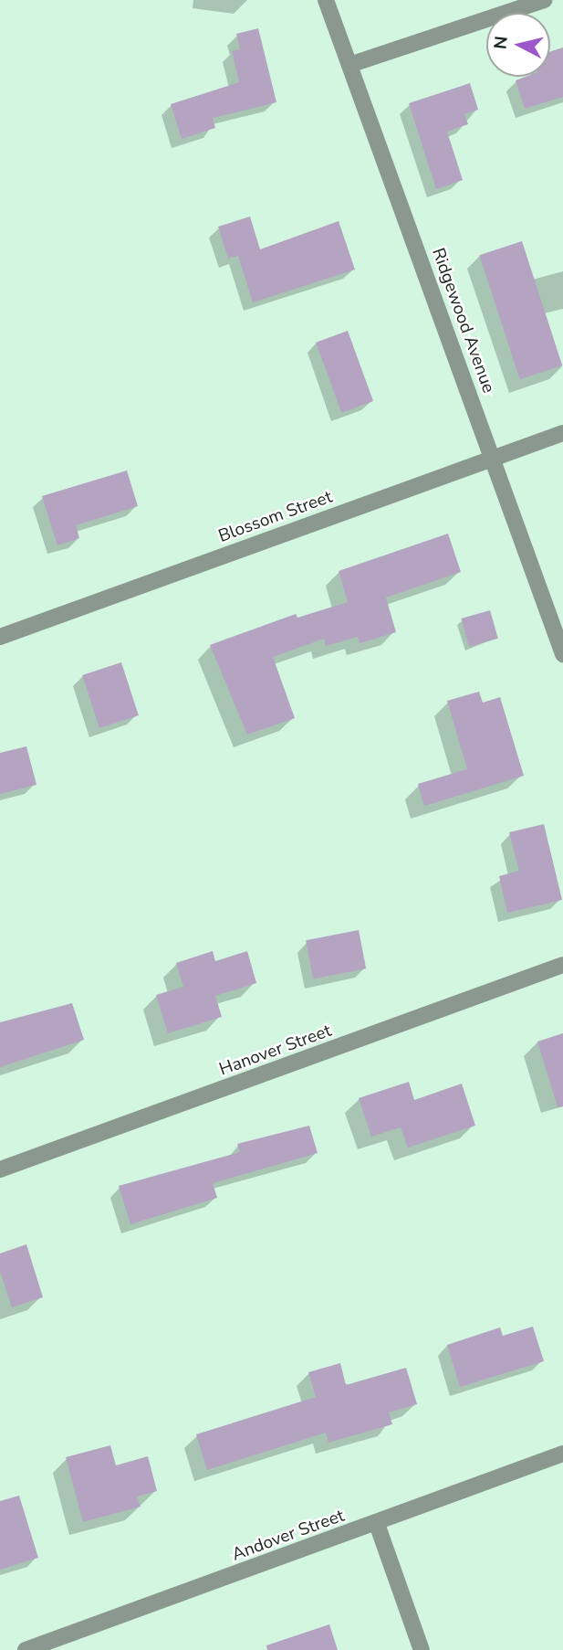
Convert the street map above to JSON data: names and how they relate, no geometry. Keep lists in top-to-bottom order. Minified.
{"streets":{"street":["Ridgewood Avenue","Blossom Street","Hanover Street","Andover Street"]},"crossings":[["Ridgewood Avenue","Blossom Street"]],"north":"left"}
